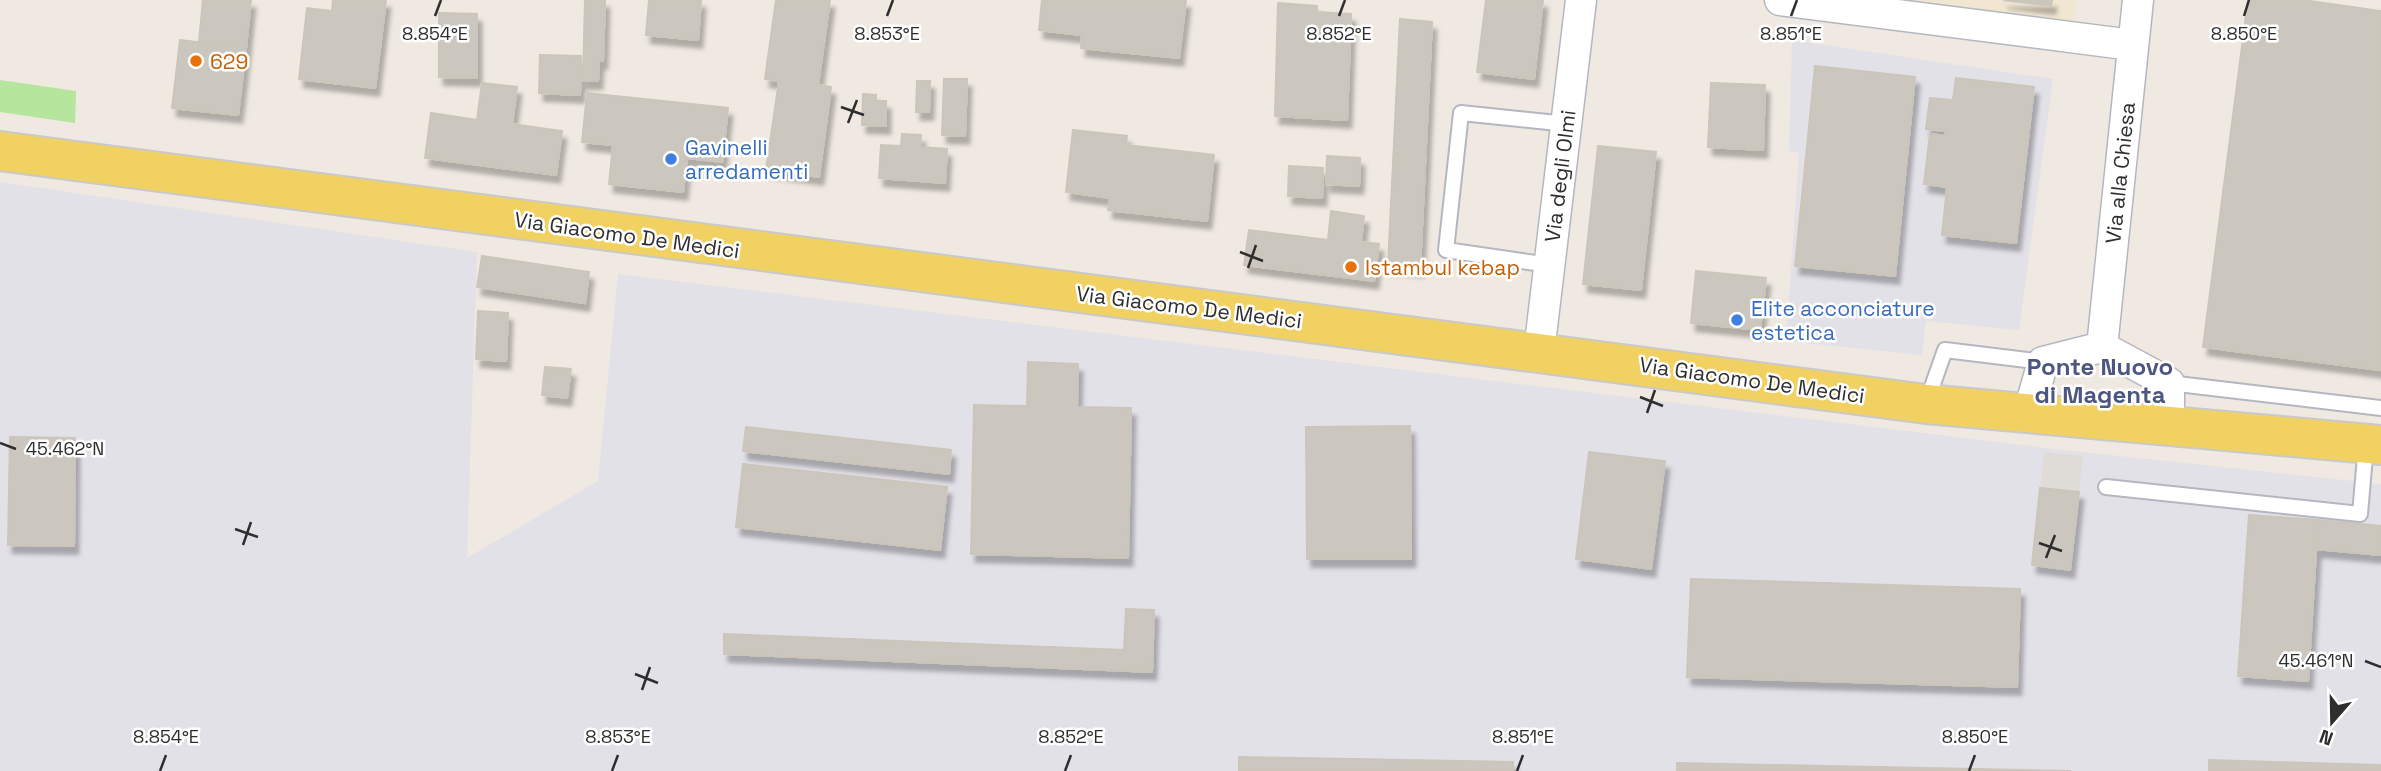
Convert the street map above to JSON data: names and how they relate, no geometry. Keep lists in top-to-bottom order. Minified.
{"streets":{"main road":["Via Giacomo De Medici"],"street":["Via alla Chiesa","Via degli Olmi"]},"crossings":[["Via degli Olmi","Via Giacomo De Medici"]],"districts":["Ponte Nuovo di Magenta"],"places":["629","Gavinelli arredamenti","Istambul kebap","Elite acconciature estetica"],"north":"bottom","coordinates":["8.854°E","8.853°E","8.852°E","8.851°E","8.850°E","45.462°N","45.461°N"]}
